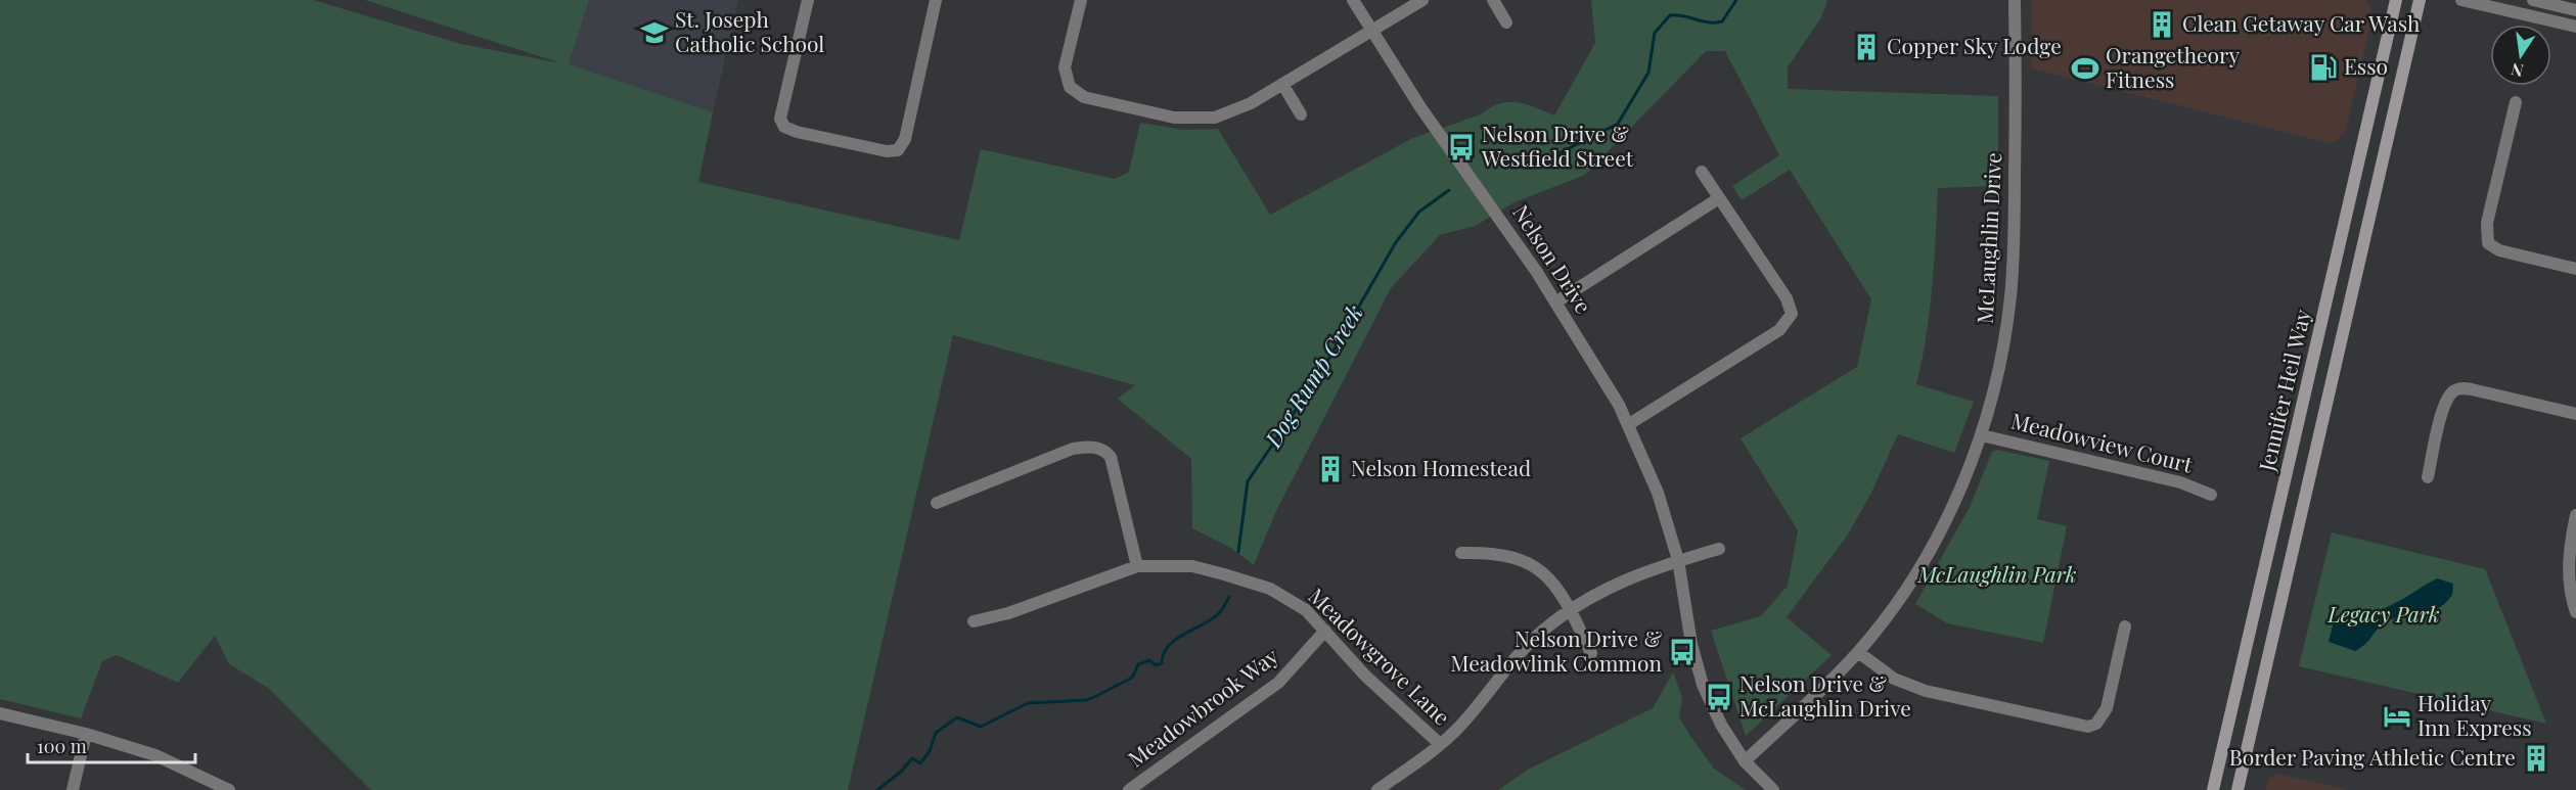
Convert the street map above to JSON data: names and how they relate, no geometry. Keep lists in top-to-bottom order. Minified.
{"streets":{"main road":["Jennifer Heil Way"],"street":["McLaughlin Drive","Nelson Drive","Meadowview Court","Meadowgrove Lane","Meadowbrook Way"]},"crossings":[["McLaughlin Drive","Nelson Drive"],["McLaughlin Drive","Meadowview Court"],["Meadowgrove Lane","Meadowbrook Way"]],"water":["Dog Rump Creek"],"parks":["McLaughlin Park","Legacy Park"],"places":{"building":["Clean Getaway Car Wash","Copper Sky Lodge","Nelson Homestead","Border Paving Athletic Centre"],"school or university":["St. Joseph Catholic School"],"fuel station":["Esso"],"sports":["Orangetheory Fitness"],"bus stop":["Nelson Drive & Westfield Street","Nelson Drive & Meadowlink Common","Nelson Drive & McLaughlin Drive"],"hotel":["Holiday Inn Express"]},"scale_bar":"100 m","north":"bottom"}
